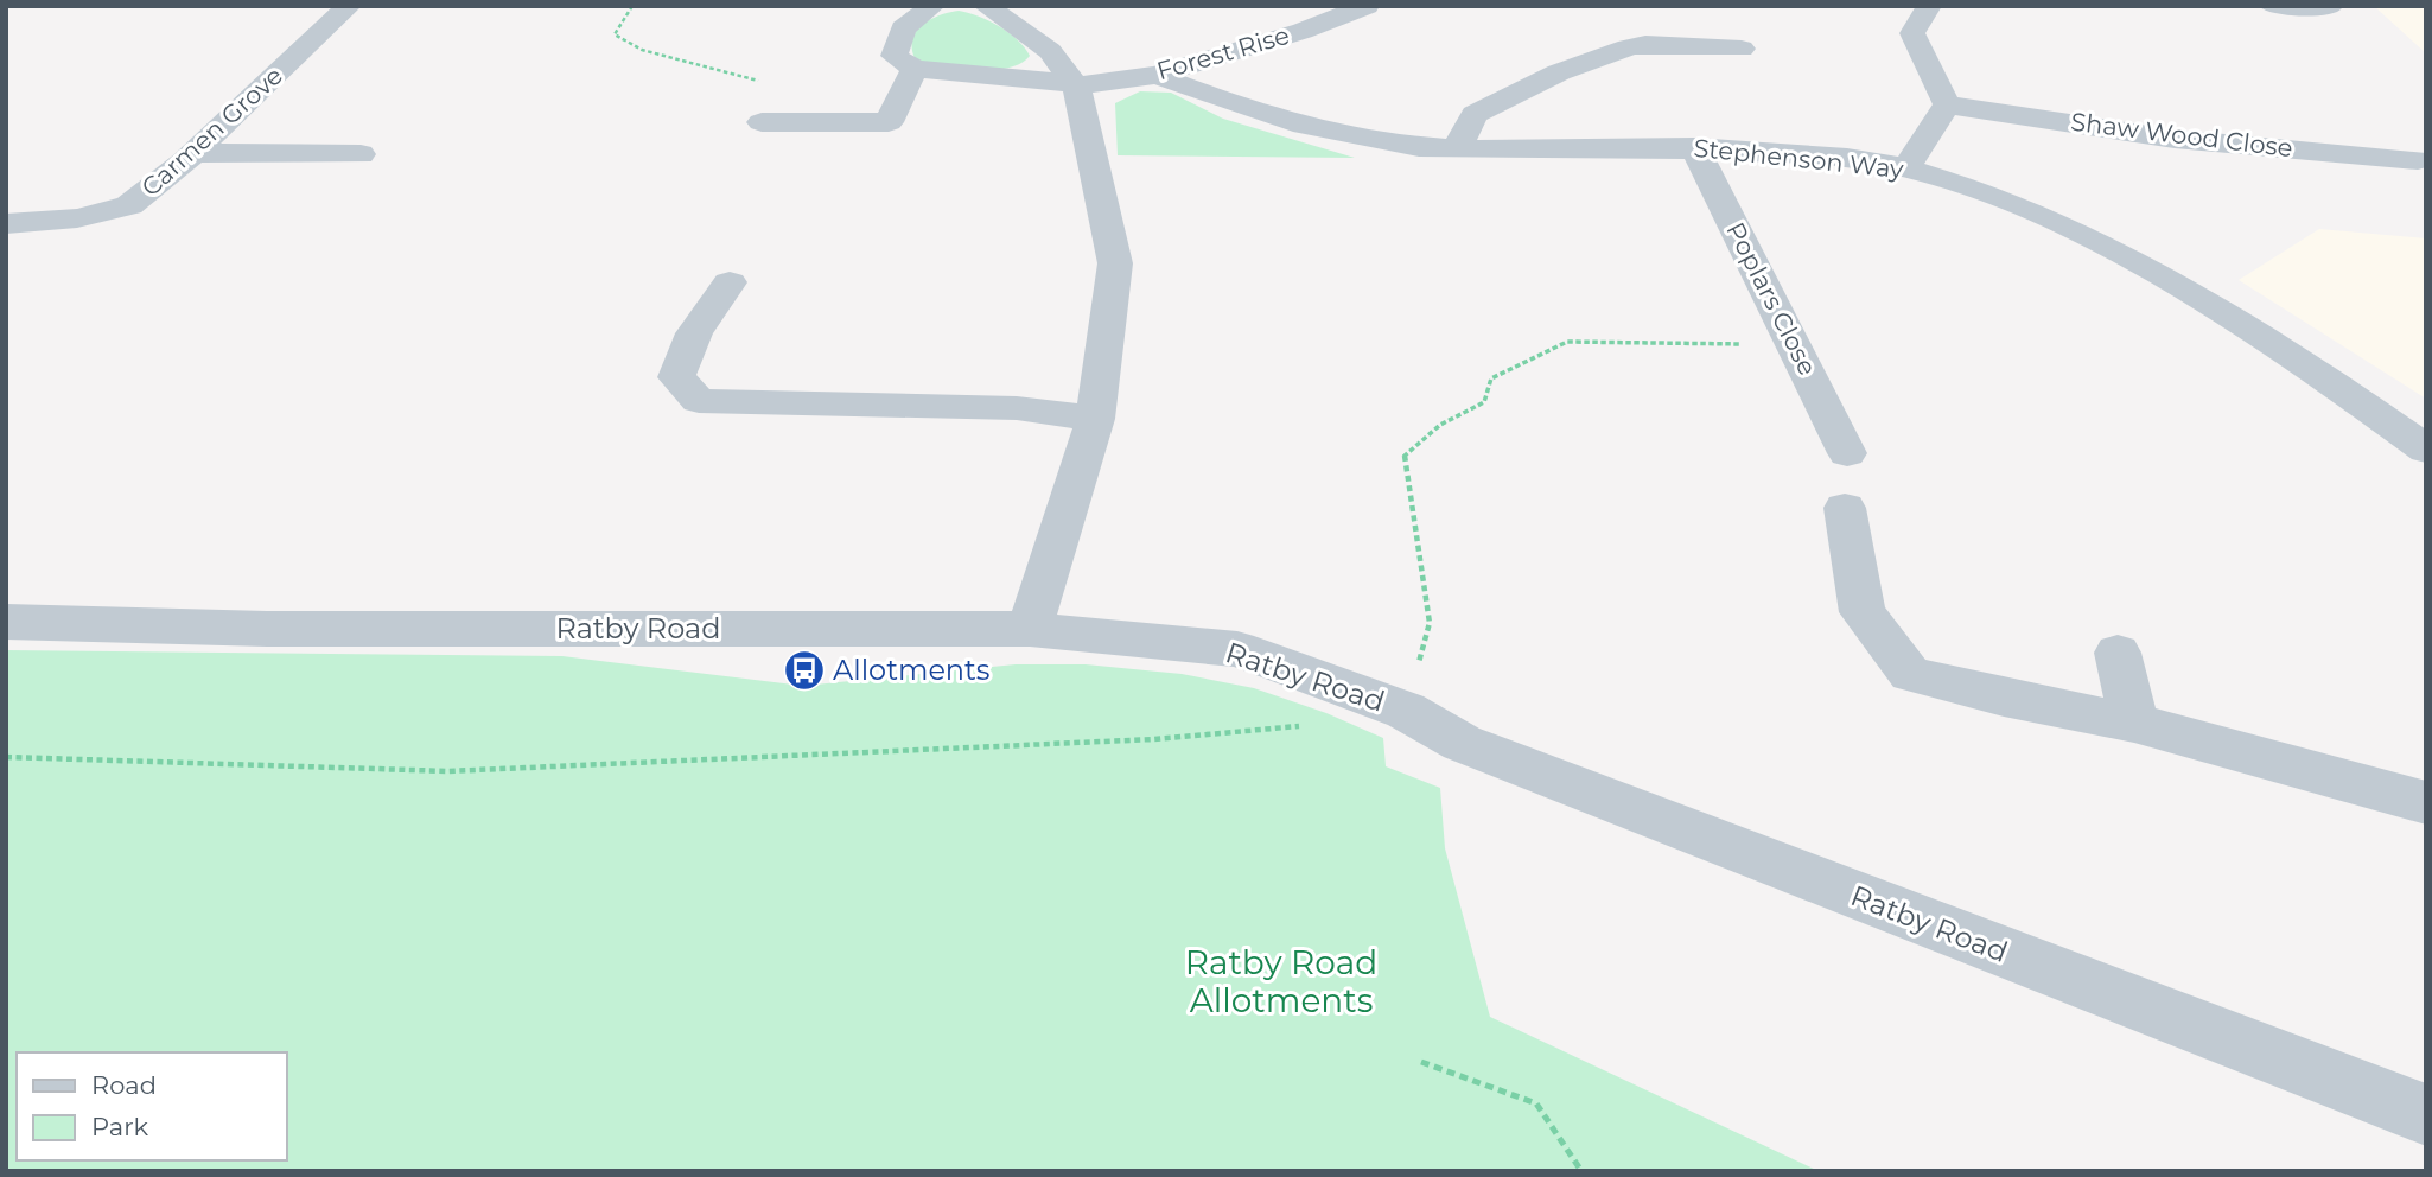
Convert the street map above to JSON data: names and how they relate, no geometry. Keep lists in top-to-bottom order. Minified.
{"streets":{"street":["Forest Rise","Carmen Grove","Shaw Wood Close","Stephenson Way","Poplars Close","Ratby Road"]},"crossings":[["Forest Rise","Stephenson Way"],["Stephenson Way","Poplars Close"]],"parks":["Ratby Road Allotments"],"places":{"bus stop":["Allotments"]},"legend":["Road","Park"]}
